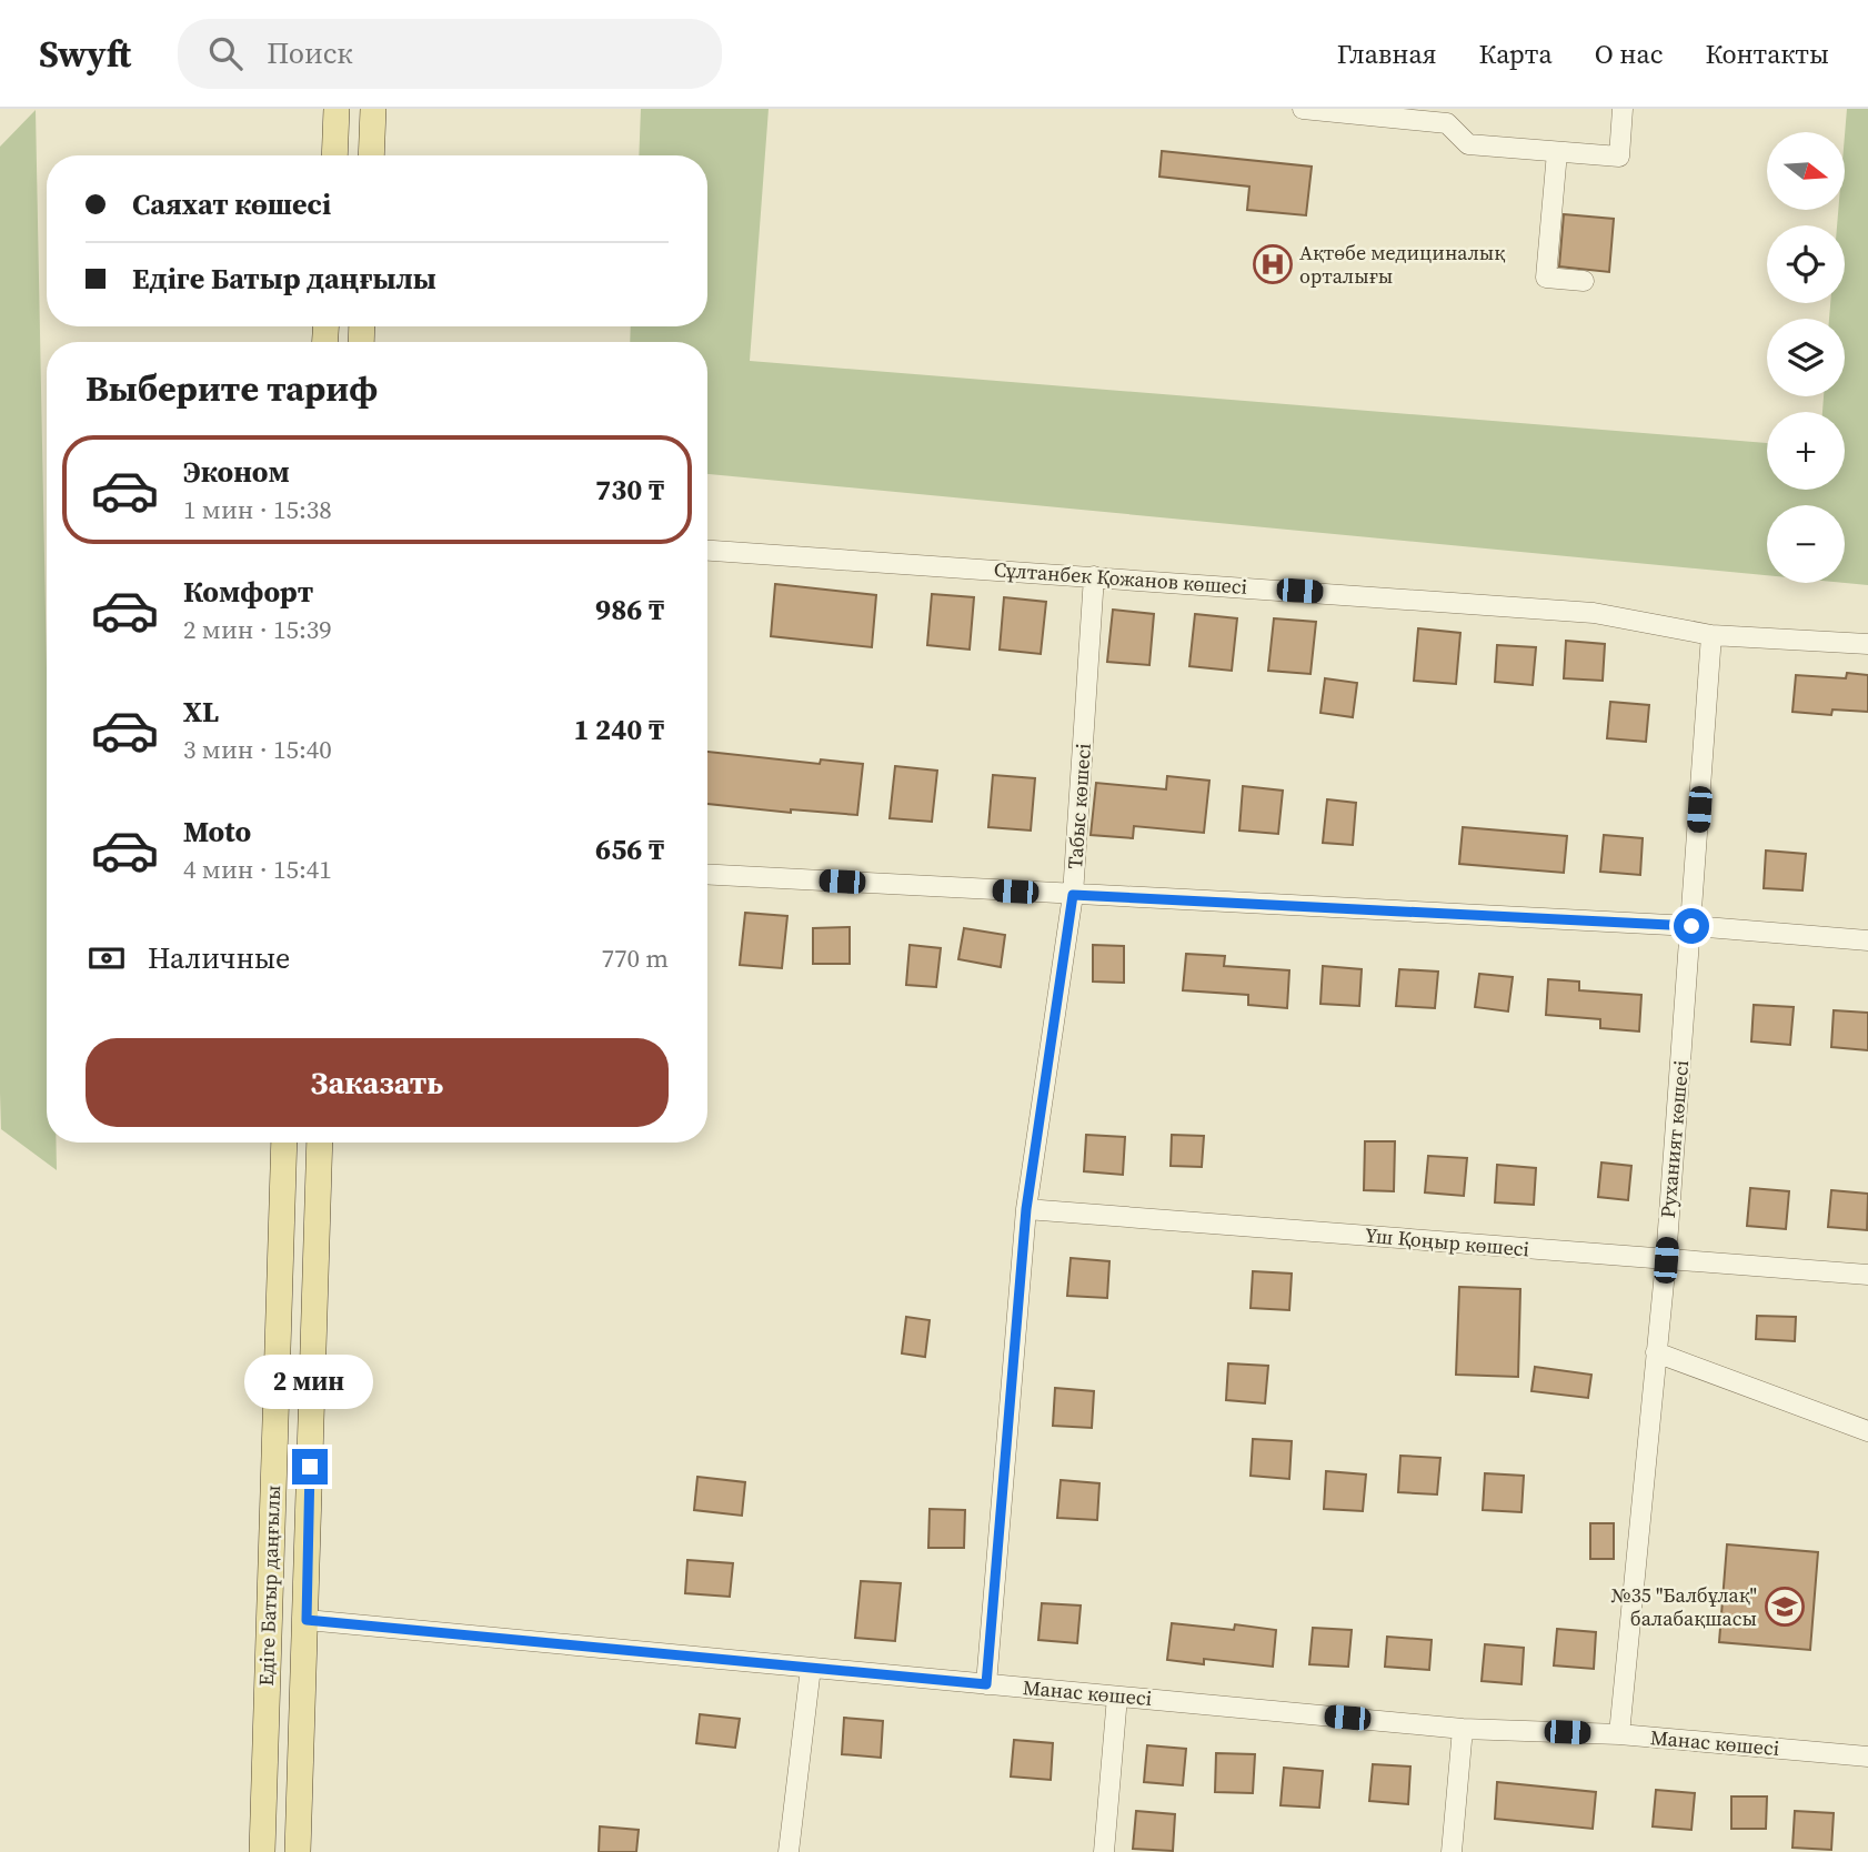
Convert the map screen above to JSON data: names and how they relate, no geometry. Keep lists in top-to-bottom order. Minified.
{"streets":{"main road":["Едіге Батыр даңғылы"],"street":["Сұлтанбек Қожанов көшесі","Табыс көшесі","Руханият көшесі","Үш Қоңыр көшесі","Манас көшесі"]},"crossings":[["Сұлтанбек Қожанов көшесі","Табыс көшесі"],["Сұлтанбек Қожанов көшесі","Руханият көшесі"],["Табыс көшесі","Үш Қоңыр көшесі"],["Табыс көшесі","Манас көшесі"],["Руханият көшесі","Үш Қоңыр көшесі"],["Руханият көшесі","Манас көшесі"],["Едіге Батыр даңғылы","Манас көшесі"]],"places":{"hospital":["Ақтөбе медициналық орталығы"],"school or university":["№35 \"Балбұлақ\" балабақшасы"]},"north":"right","page":{"header":"Swyft","search":"Поиск","nav":["Главная","Карта","О нас","Контакты"],"map_buttons":["+","−"],"banner":["Саяхат көшесі","Едіге Батыр даңғылы"],"heading":"Выберите тариф","list":[{"name":"Эконом","note":"1 мин · 15:38","value":"730 ₸"},{"name":"Комфорт","note":"2 мин · 15:39","value":"986 ₸"},{"name":"XL","note":"3 мин · 15:40","value":"1 240 ₸"},{"name":"Moto","note":"4 мин · 15:41","value":"656 ₸"}],"pay":["Наличные","770 m"],"buttons":"Заказать","bubble":"2 мин"}}
